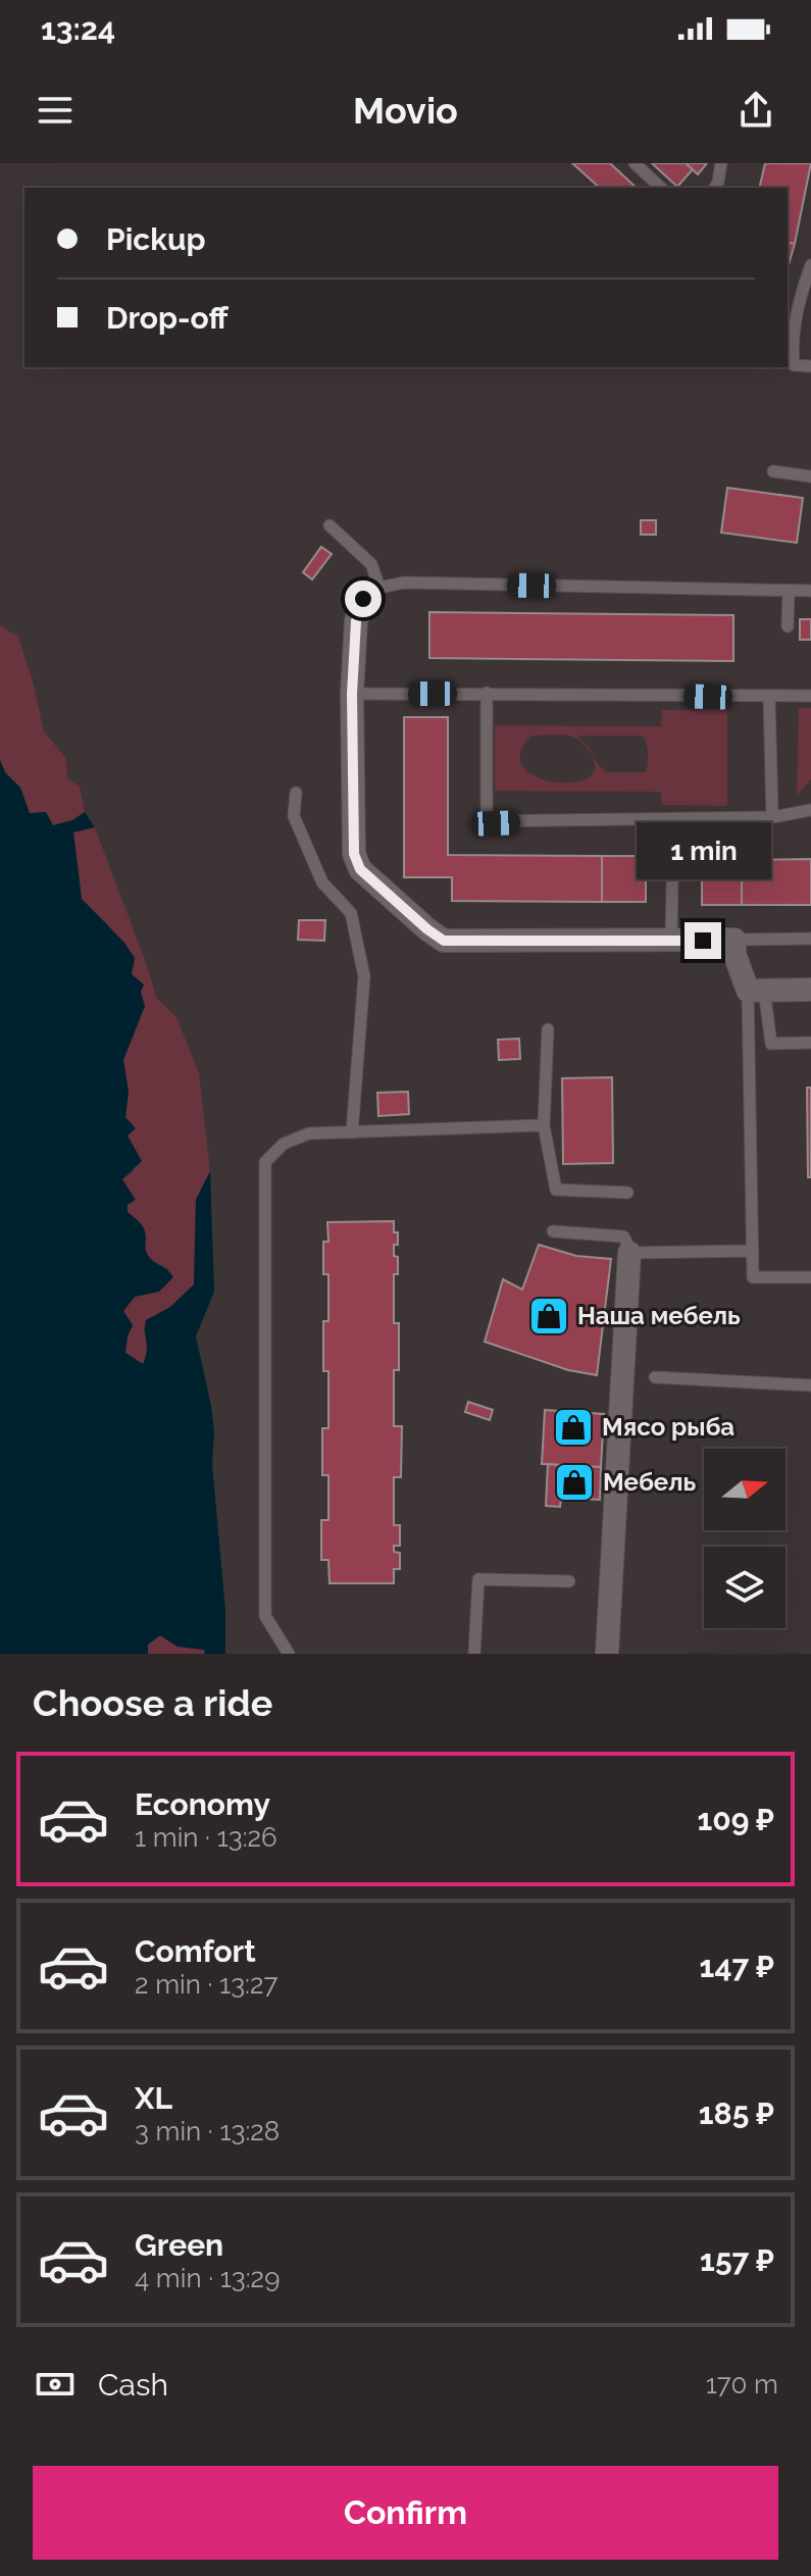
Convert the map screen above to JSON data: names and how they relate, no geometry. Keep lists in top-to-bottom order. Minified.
{"places":{"shop":["Наша мебель","Мясо рыба","Мебель"]},"north":"right","page":{"status":"13:24","header":"Movio","banner":["Pickup","Drop-off"],"bubble":"1 min","heading":"Choose a ride","list":[{"name":"Economy","note":"1 min · 13:26","value":"109 ₽"},{"name":"Comfort","note":"2 min · 13:27","value":"147 ₽"},{"name":"XL","note":"3 min · 13:28","value":"185 ₽"},{"name":"Green","note":"4 min · 13:29","value":"157 ₽"}],"pay":["Cash","170 m"],"buttons":"Confirm"}}
